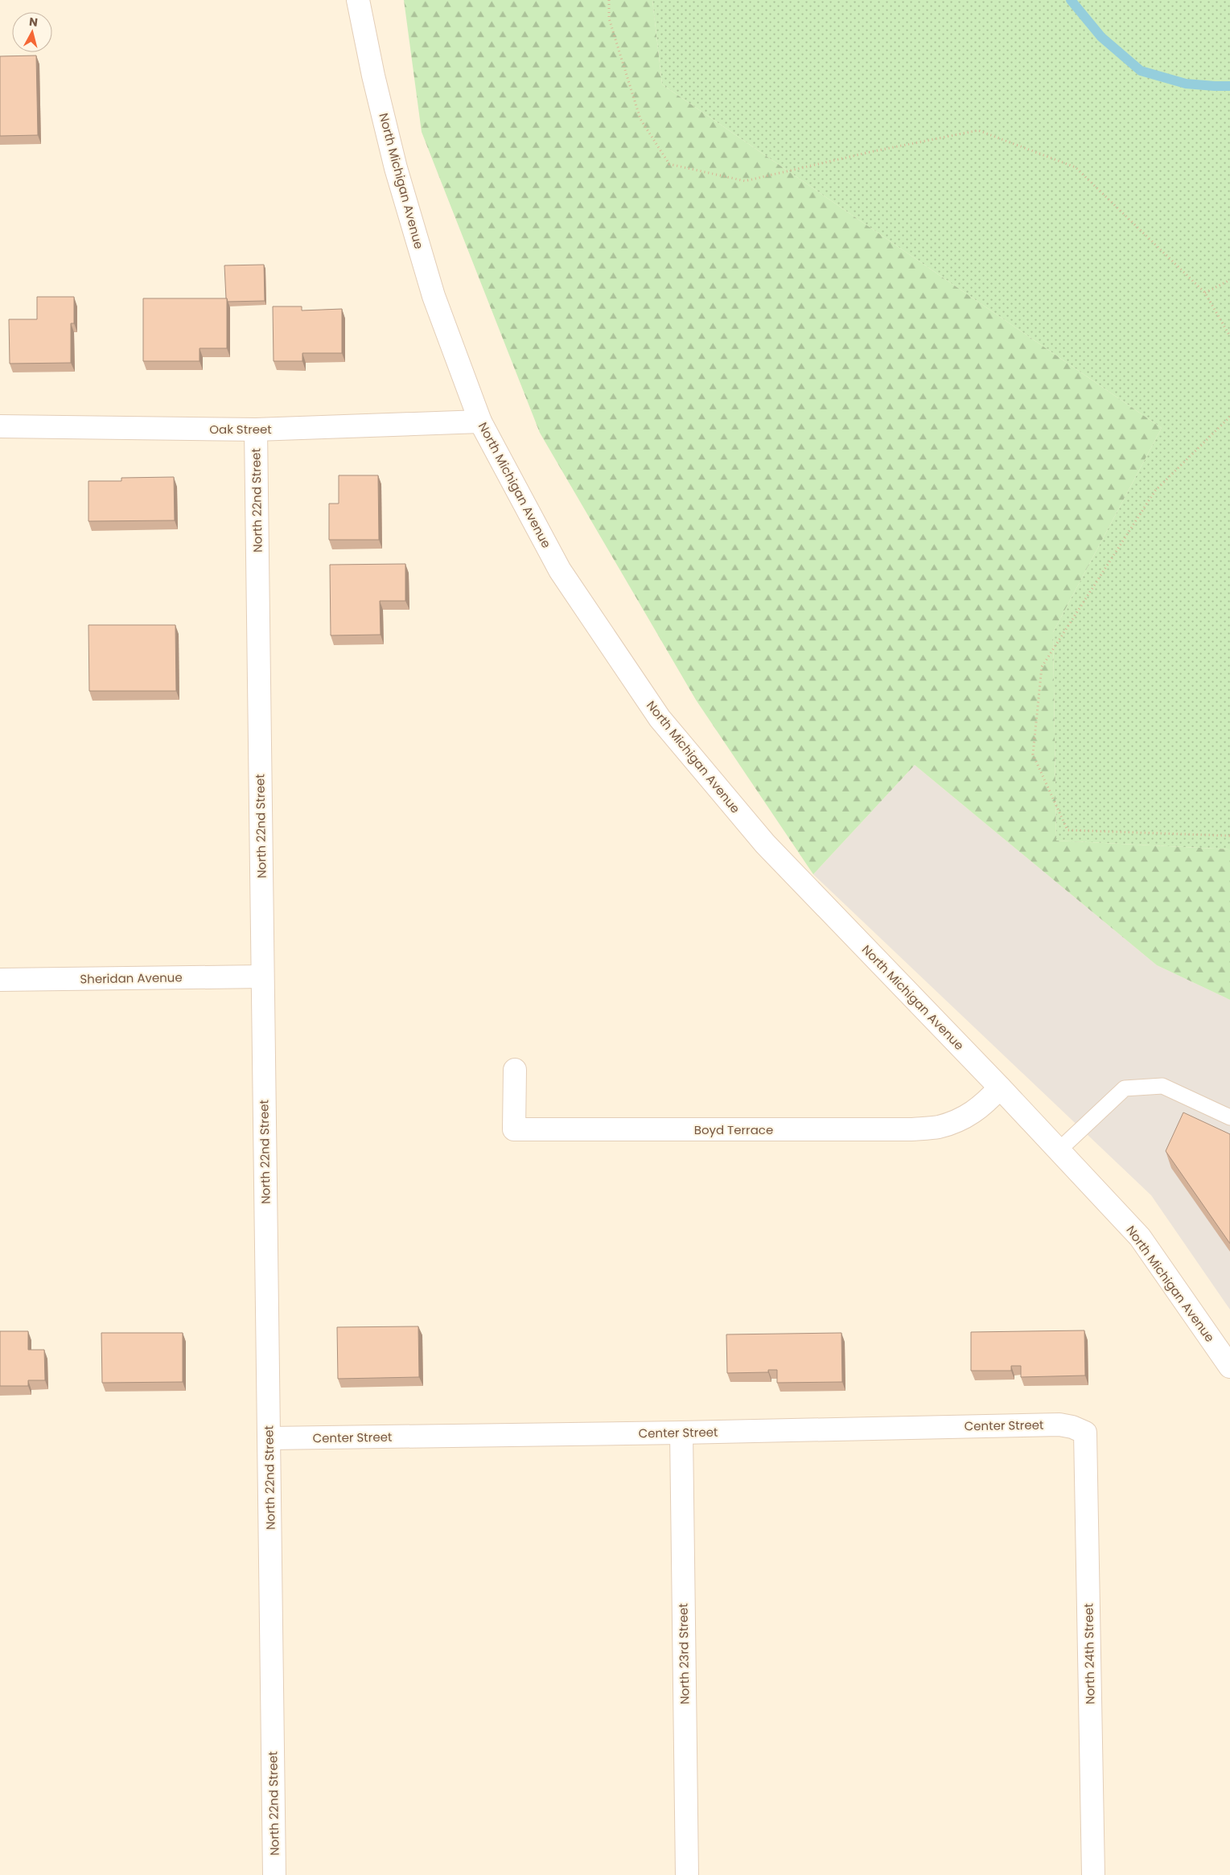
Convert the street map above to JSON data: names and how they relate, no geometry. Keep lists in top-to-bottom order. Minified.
{"streets":{"street":["North Michigan Avenue","Oak Street","North 22nd Street","Sheridan Avenue","Boyd Terrace","Center Street","North 23rd Street","North 24th Street"]},"crossings":[["North Michigan Avenue","Oak Street"],["North Michigan Avenue","Boyd Terrace"],["Oak Street","North 22nd Street"],["North 22nd Street","Sheridan Avenue"],["North 22nd Street","Center Street"],["Center Street","North 23rd Street"],["Center Street","North 24th Street"]],"north":"top"}
